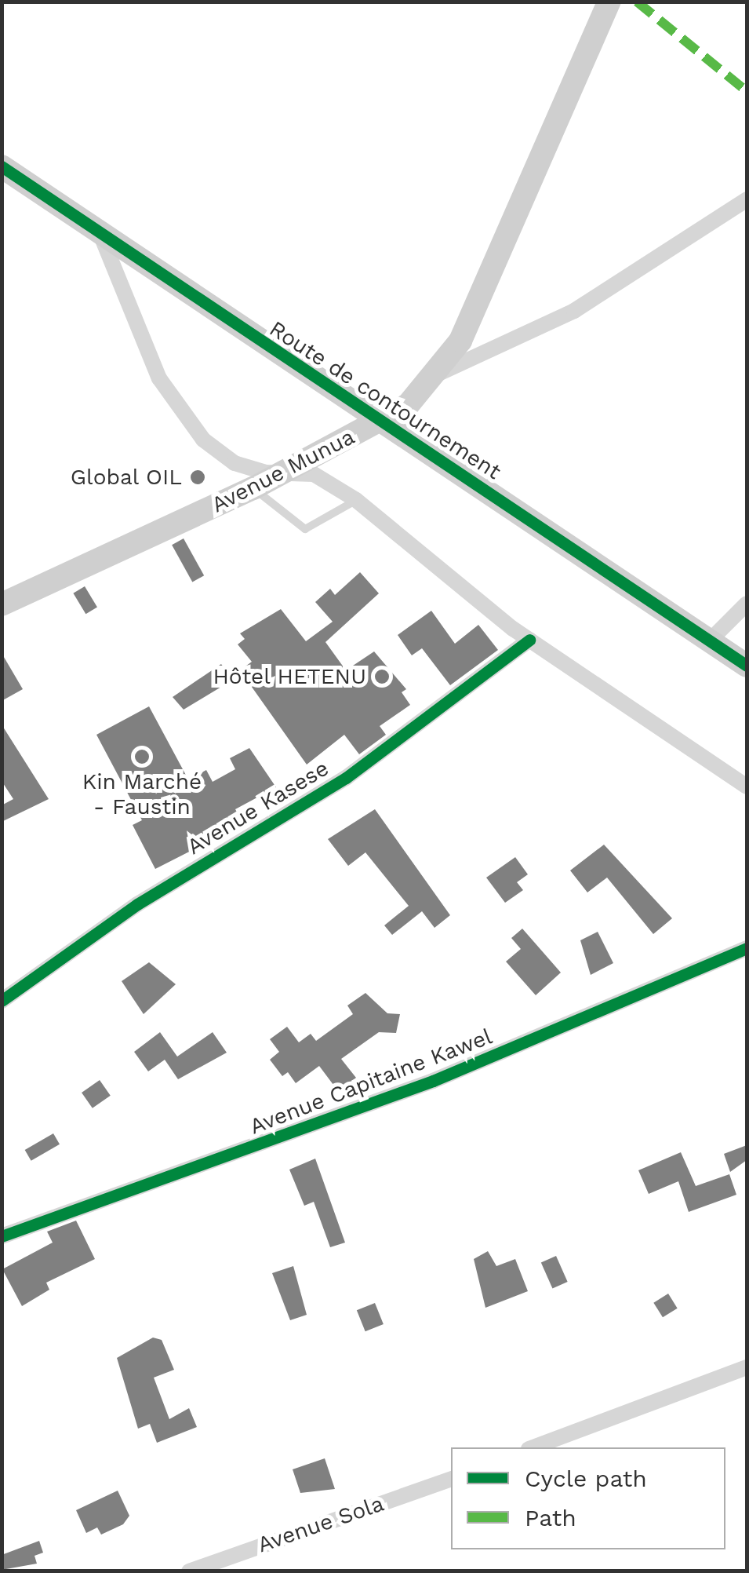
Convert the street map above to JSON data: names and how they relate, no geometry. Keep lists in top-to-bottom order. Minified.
{"streets":{"main road":["Route de contournement","Avenue Munua"],"street":["Avenue Kasese","Avenue Capitaine Kawel","Avenue Sola"]},"crossings":[["Route de contournement","Avenue Munua"]],"places":["Global OIL","Hôtel HETENU","Kin Marché - Faustin"],"legend":["Cycle path","Path"]}
